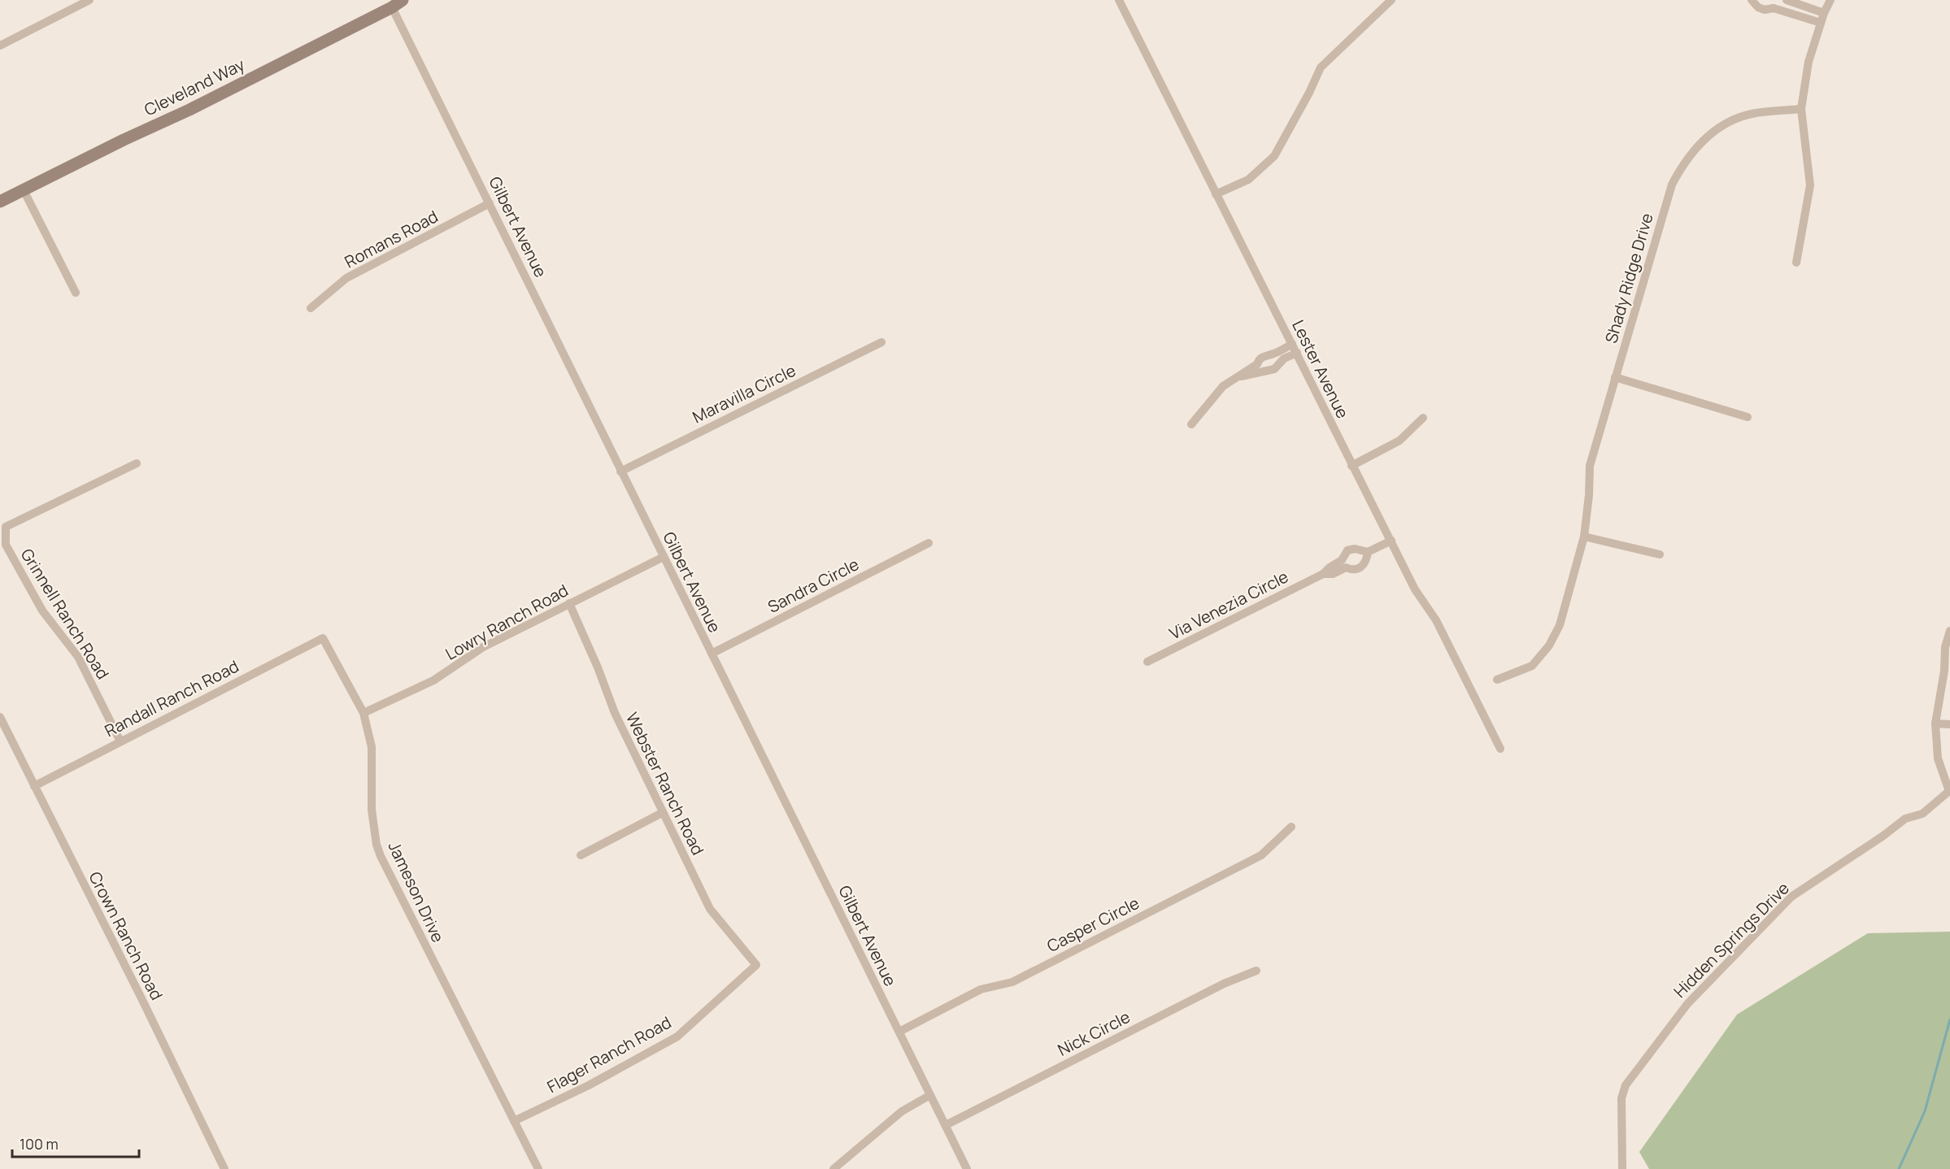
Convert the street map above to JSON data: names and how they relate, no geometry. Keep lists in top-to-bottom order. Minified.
{"streets":{"street":["Cleveland Way","Gilbert Avenue","Romans Road","Shady Ridge Drive","Lester Avenue","Maravilla Circle","Sandra Circle","Via Venezia Circle","Grinnell Ranch Road","Lowry Ranch Road","Randall Ranch Road","Webster Ranch Road","Jameson Drive","Casper Circle","Crown Ranch Road","Hidden Springs Drive","Nick Circle","Flager Ranch Road"]},"crossings":[["Cleveland Way","Gilbert Avenue"],["Gilbert Avenue","Romans Road"],["Gilbert Avenue","Maravilla Circle"],["Gilbert Avenue","Sandra Circle"],["Gilbert Avenue","Lowry Ranch Road"],["Gilbert Avenue","Casper Circle"],["Gilbert Avenue","Nick Circle"],["Lester Avenue","Via Venezia Circle"],["Grinnell Ranch Road","Randall Ranch Road"],["Lowry Ranch Road","Webster Ranch Road"],["Lowry Ranch Road","Jameson Drive"],["Randall Ranch Road","Jameson Drive"],["Randall Ranch Road","Crown Ranch Road"],["Webster Ranch Road","Flager Ranch Road"],["Jameson Drive","Flager Ranch Road"]],"scale_bar":"100 m"}
